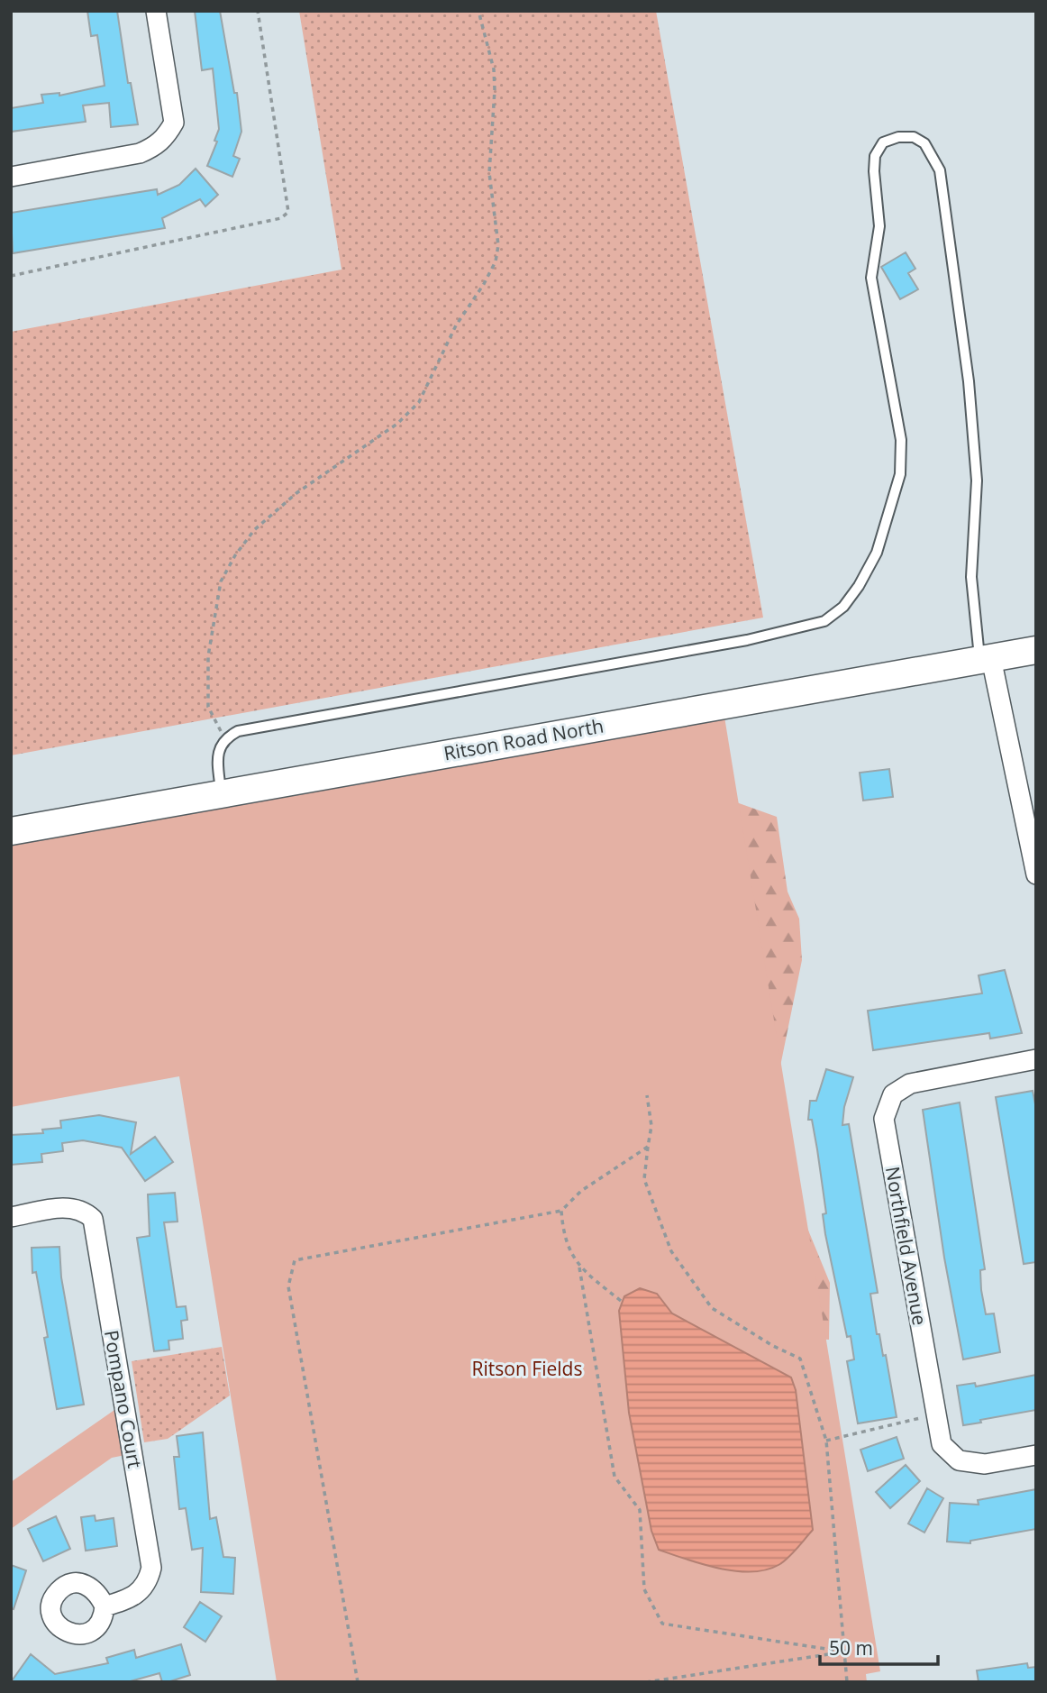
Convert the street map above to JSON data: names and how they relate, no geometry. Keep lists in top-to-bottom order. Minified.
{"streets":{"main road":["Ritson Road North"],"street":["Northfield Avenue","Pompano Court"]},"parks":["Ritson Fields"],"scale_bar":"50 m"}
